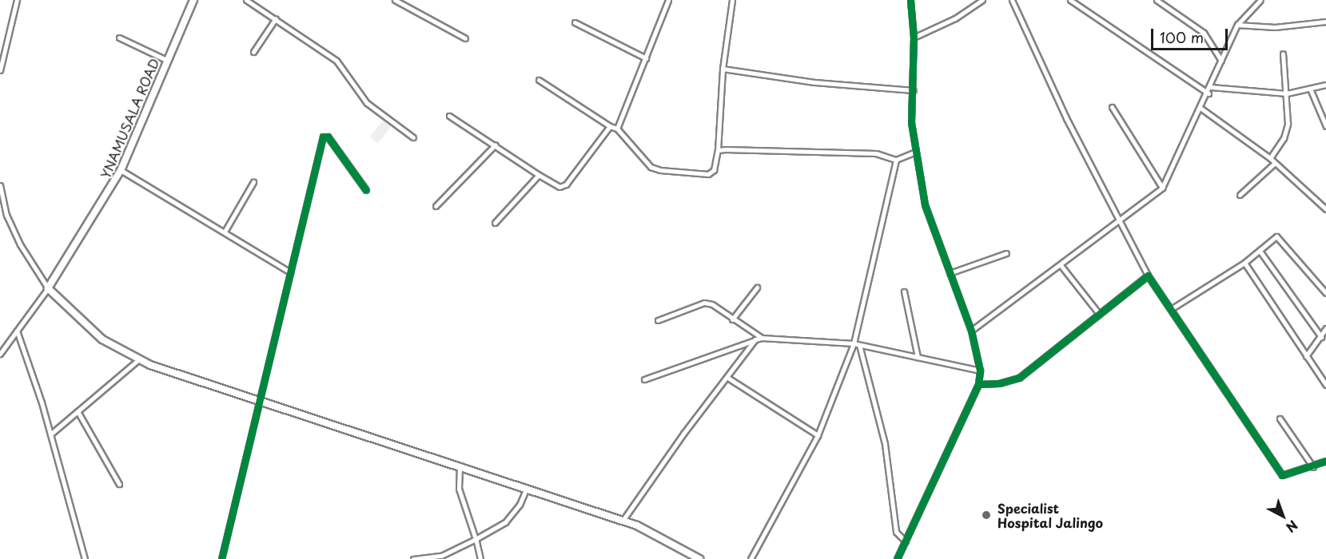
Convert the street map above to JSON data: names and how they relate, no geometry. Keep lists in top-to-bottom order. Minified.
{"streets":{"main road":["YNAMUSALA ROAD"]},"places":["Specialist Hospital Jalingo"],"scale_bar":"100 m","north":"bottom right"}
